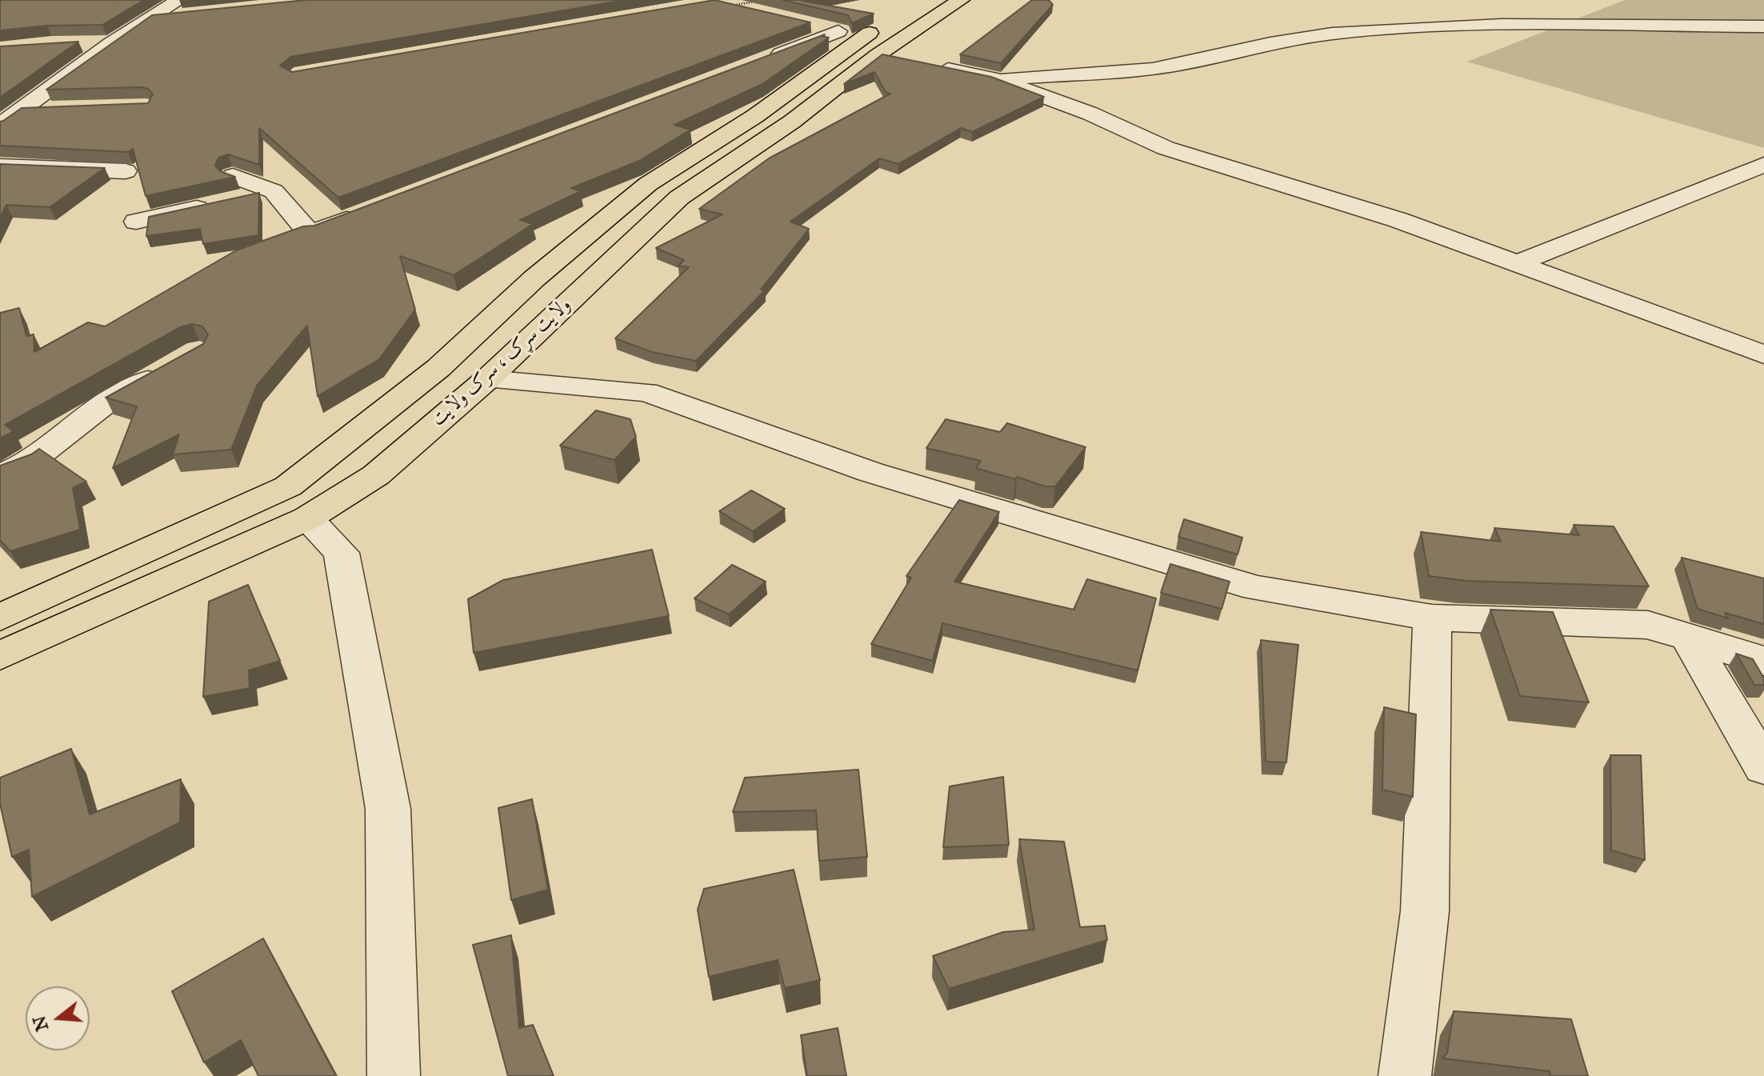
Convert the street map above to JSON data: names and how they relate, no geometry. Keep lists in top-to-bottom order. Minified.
{"streets":{"main road":["ولایت سړک ، سرک ولایت"]},"north":"left"}
